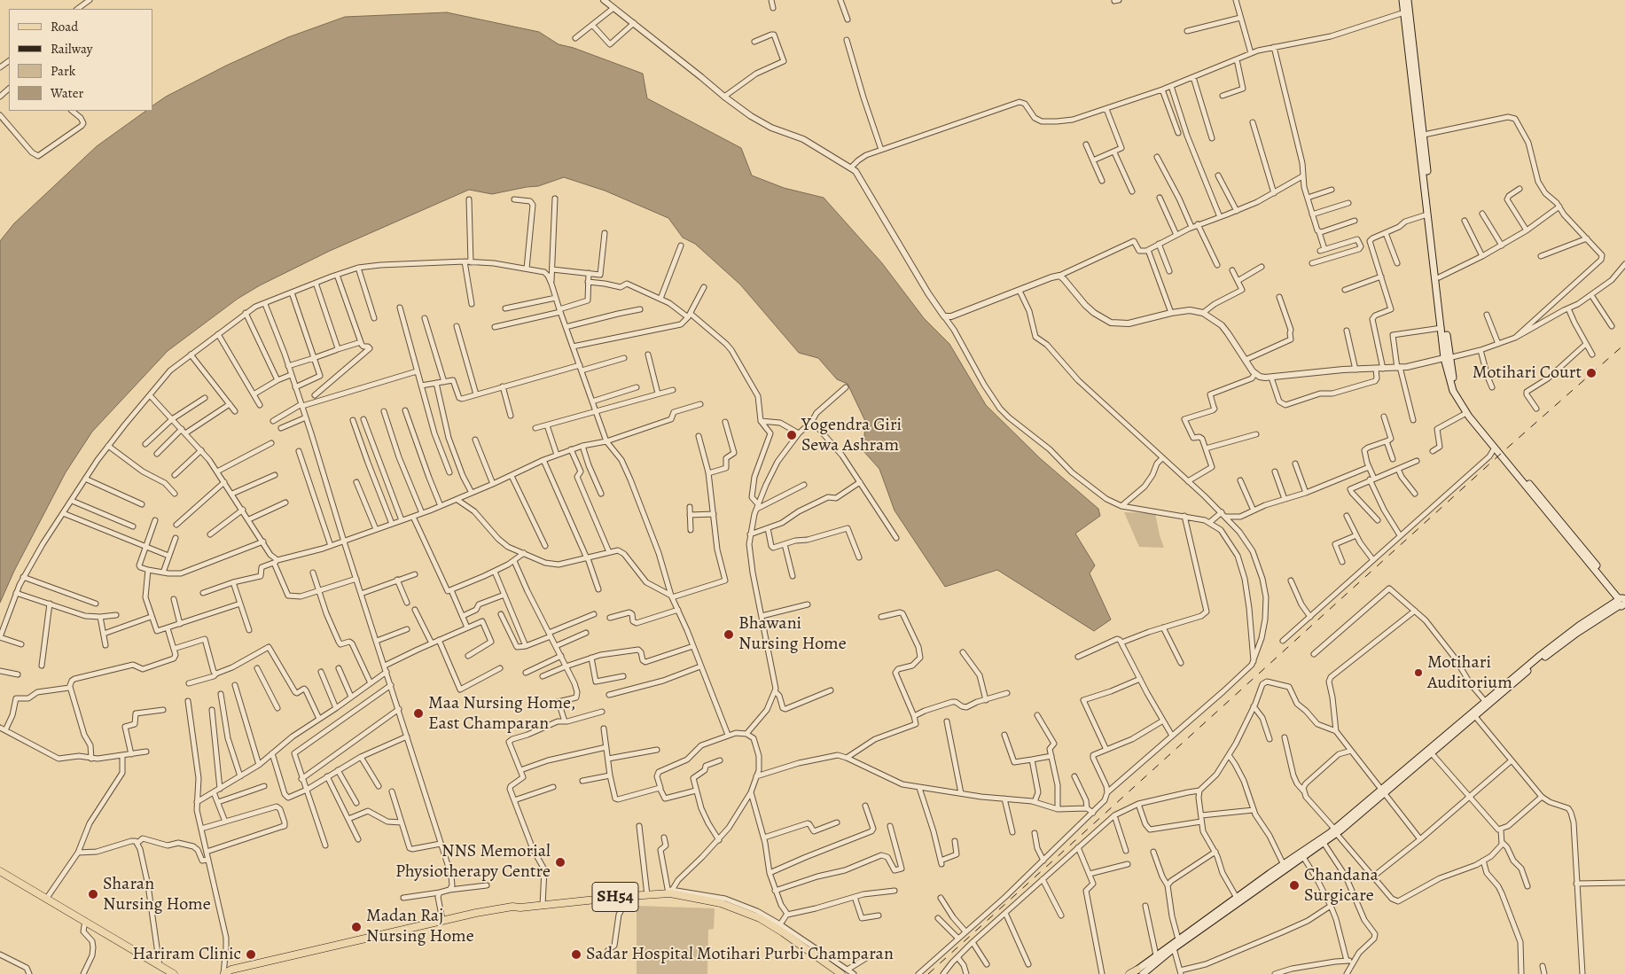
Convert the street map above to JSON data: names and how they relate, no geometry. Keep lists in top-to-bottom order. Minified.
{"streets":{"main road":["SH54"]},"places":["Motihari Court","Yogendra Giri Sewa Ashram","Bhawani Nursing Home","Motihari Auditorium","Maa Nursing Home, East Champaran","NNS Memorial Physiotherapy Centre","Chandana Surgicare","Sharan Nursing Home","Madan Raj Nursing Home","Hariram Clinic","Sadar Hospital Motihari Purbi Champaran"],"legend":["Road","Railway","Park","Water"]}
